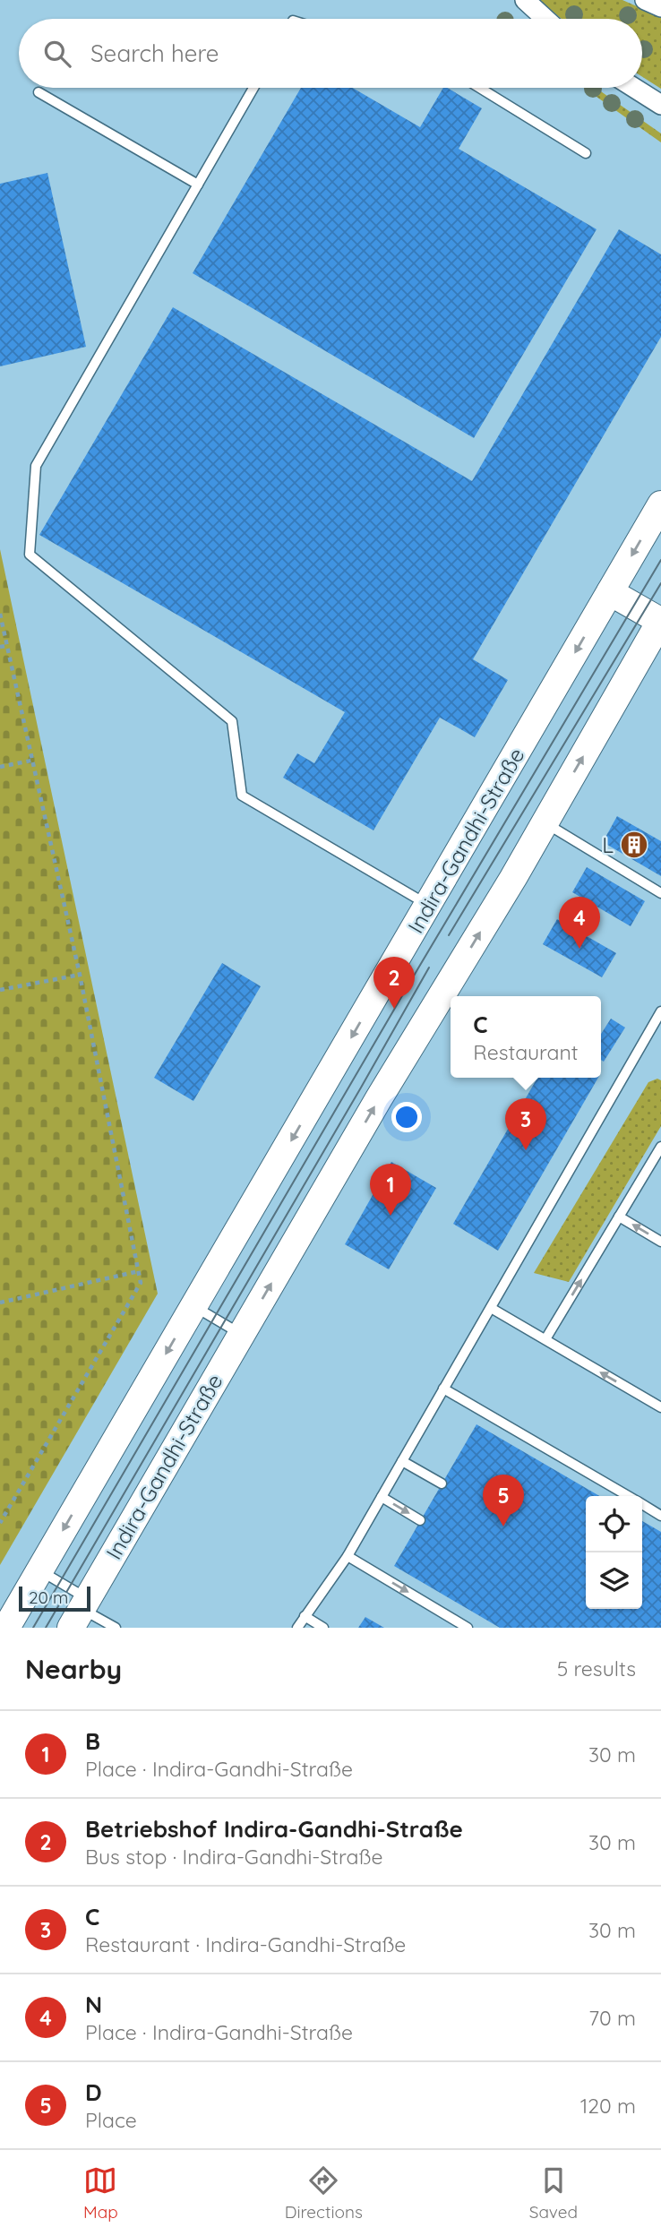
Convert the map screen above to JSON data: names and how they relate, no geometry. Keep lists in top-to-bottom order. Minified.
{"streets":{"main road":["Indira-Gandhi-Straße"]},"places":{"building":["L"]},"scale_bar":"20 m","page":{"search":"Search here","pins":["4","2","3","1","5"],"popup":["C","Restaurant"],"scale":"20 m","heading":["Nearby","5 results"],"list":[{"mark":"1","name":"B","note":"Place · Indira-Gandhi-Straße","value":"30 m"},{"mark":"2","name":"Betriebshof Indira-Gandhi-Straße","note":"Bus stop · Indira-Gandhi-Straße","value":"30 m"},{"mark":"3","name":"C","note":"Restaurant · Indira-Gandhi-Straße","value":"30 m"},{"mark":"4","name":"N","note":"Place · Indira-Gandhi-Straße","value":"70 m"},{"mark":"5","name":"D","note":"Place","value":"120 m"}],"nav":["Map","Directions","Saved"]}}
